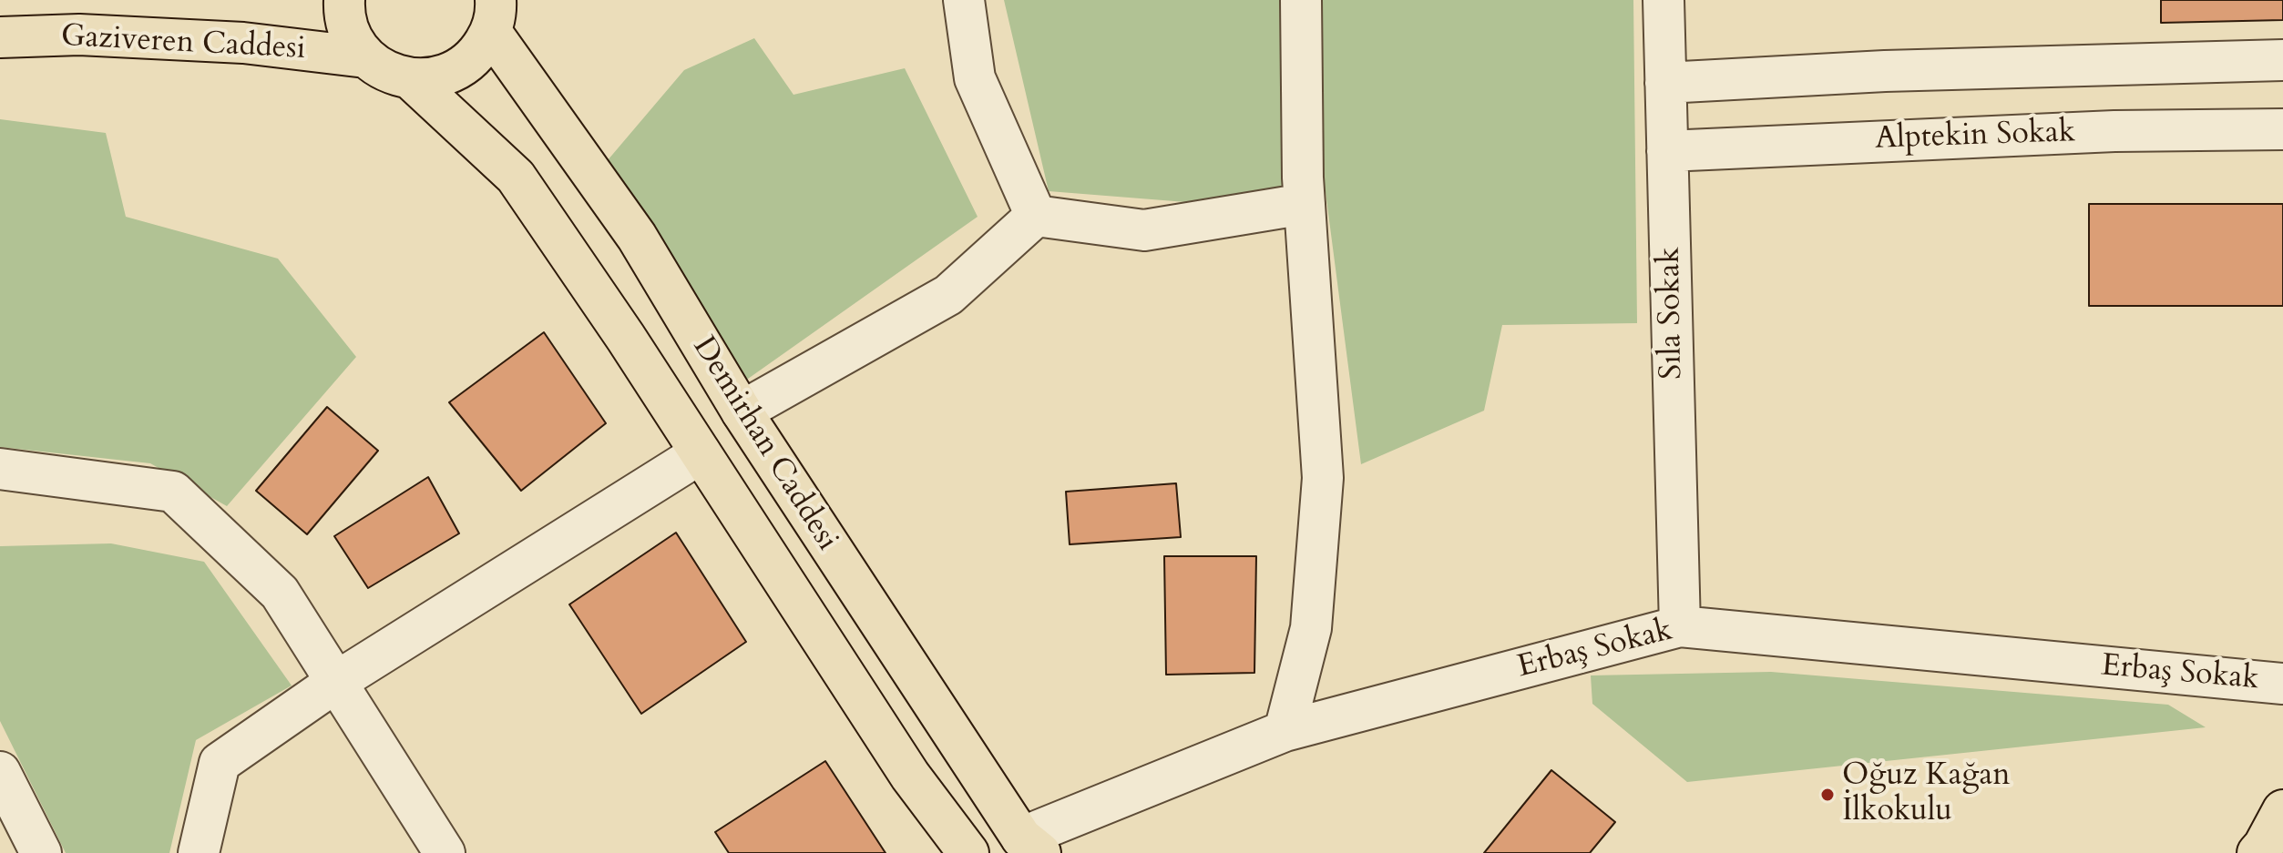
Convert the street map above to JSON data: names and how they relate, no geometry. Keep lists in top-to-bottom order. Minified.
{"streets":{"main road":["Gaziveren Caddesi","Demirhan Caddesi"],"street":["Alptekin Sokak","Sıla Sokak","Erbaş Sokak"]},"crossings":[["Alptekin Sokak","Sıla Sokak"],["Sıla Sokak","Erbaş Sokak"],["Demirhan Caddesi","Erbaş Sokak"]],"places":["Oğuz Kağan İlkokulu"]}
